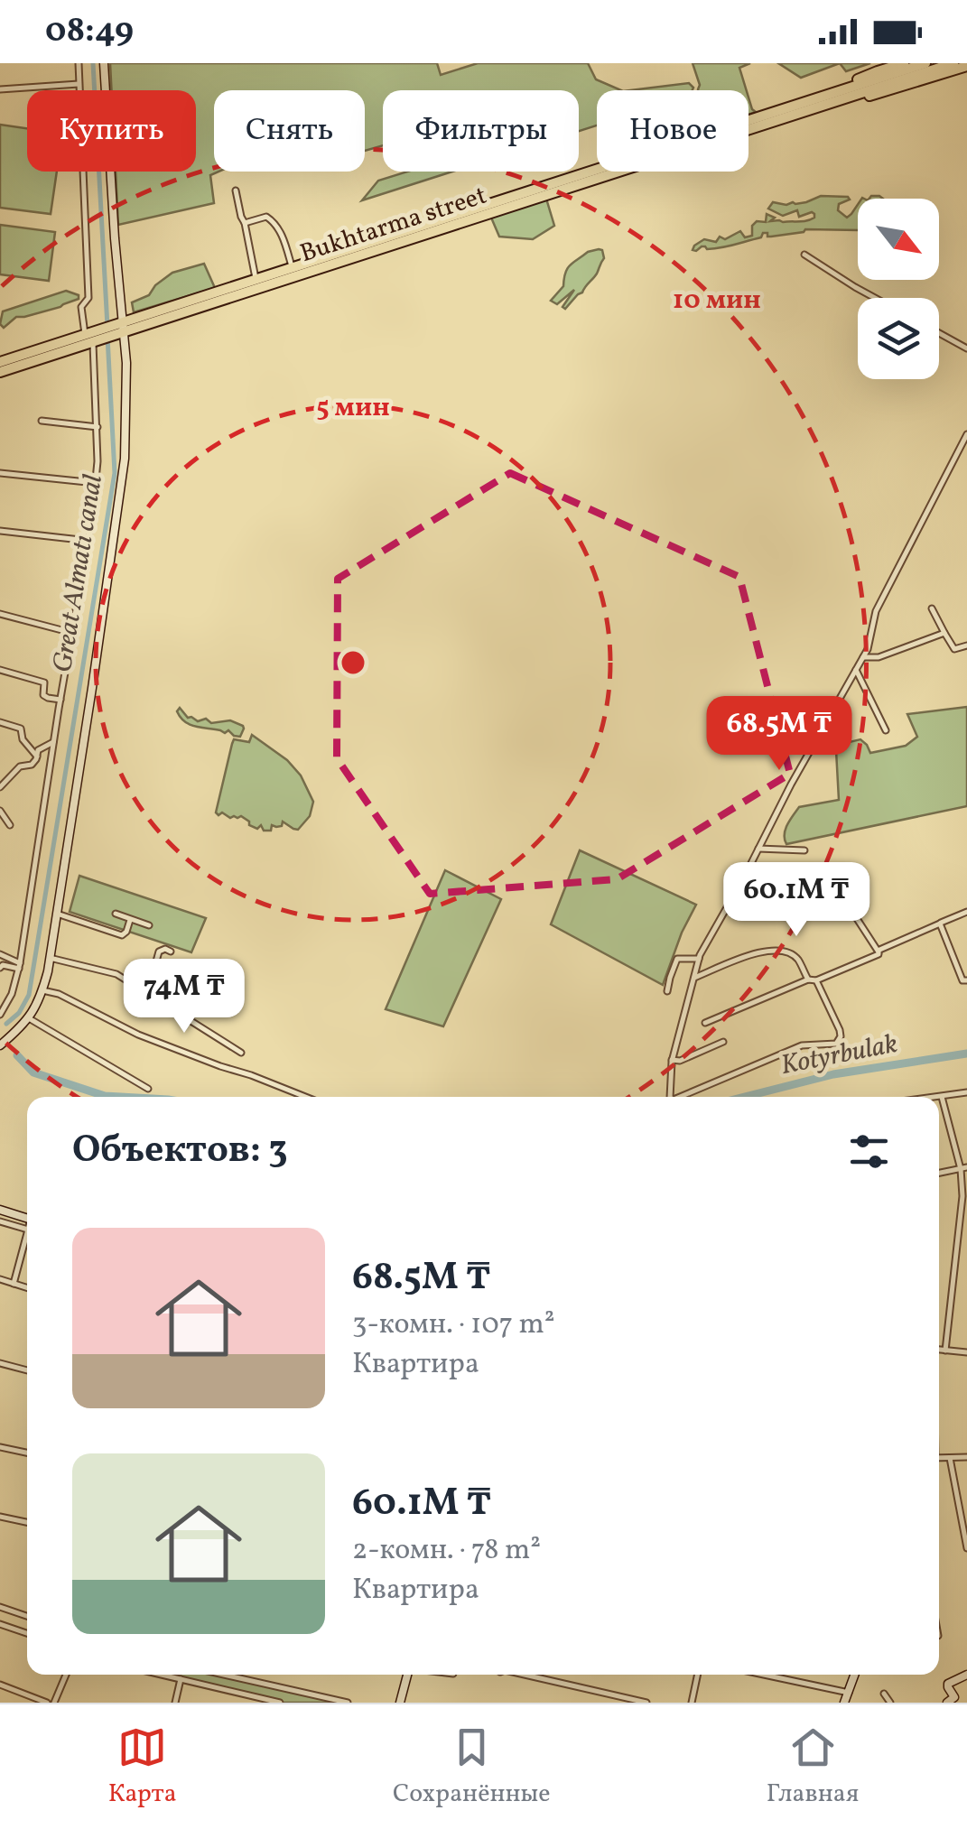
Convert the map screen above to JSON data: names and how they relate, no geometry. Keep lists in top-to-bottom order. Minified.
{"streets":{"main road":["Bukhtarma street"]},"water":["Great Almatı canal","Kotyrbulak"],"north":"bottom right","page":{"status":"08:49","chip":["Купить","Снять","Фильтры","Новое"],"price":["68.5M ₸","60.1M ₸","74M ₸"],"heading":"Объектов: 3","list":[{"name":"68.5M ₸","note":"3-комн. · 107 m² · Квартира"},{"name":"60.1M ₸","note":"2-комн. · 78 m² · Квартира"}],"tabs":["Карта","Сохранённые","Главная"]},"rings":["10 мин","5 мин"]}
